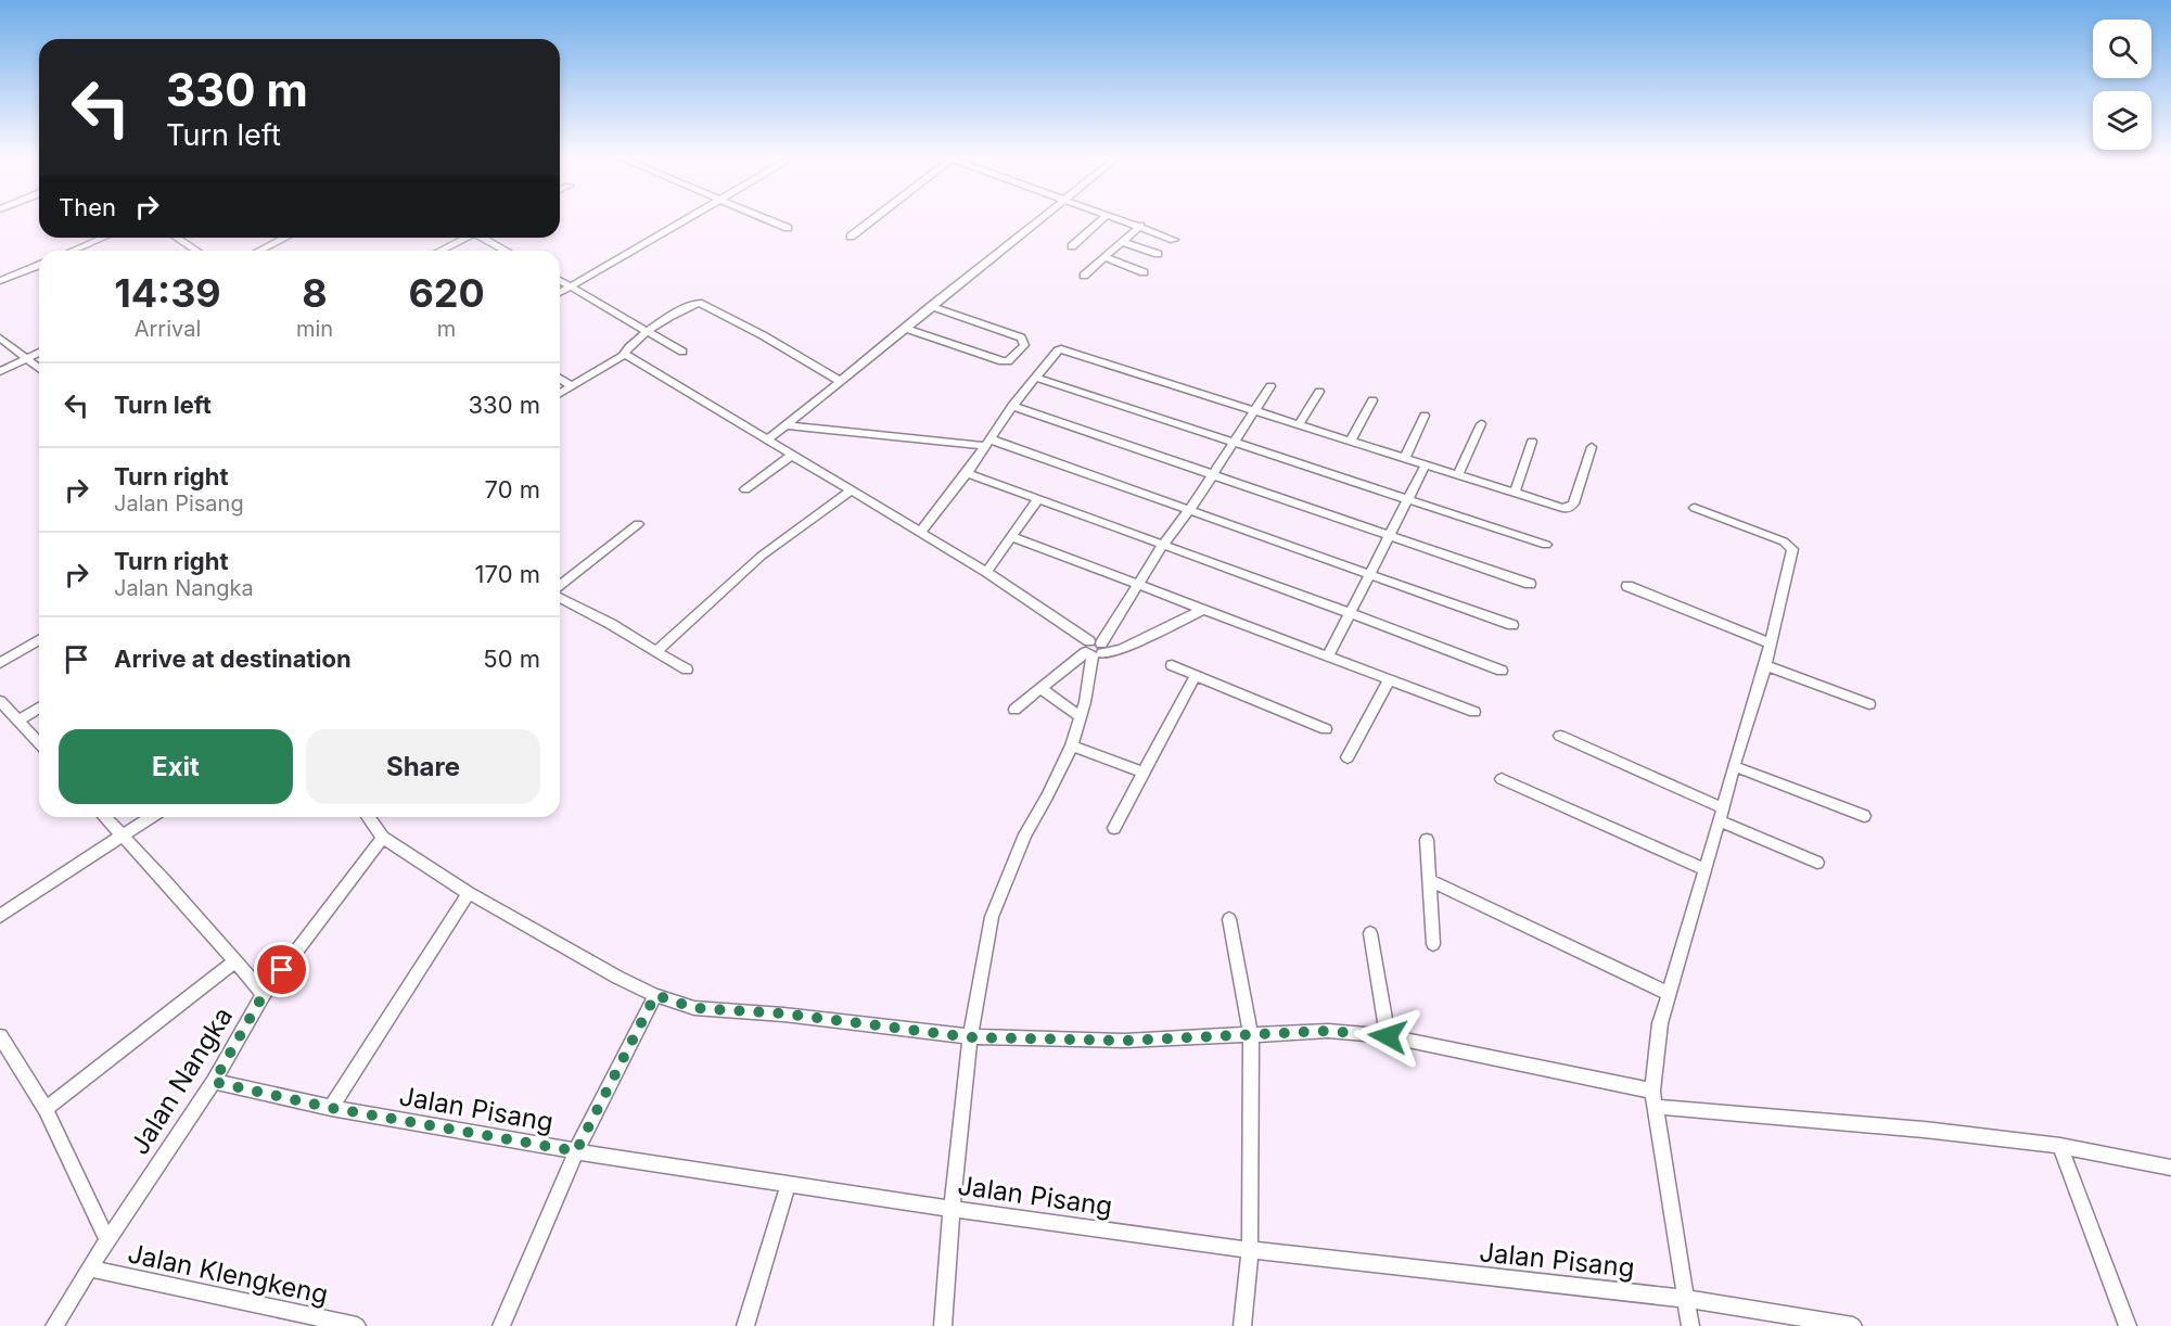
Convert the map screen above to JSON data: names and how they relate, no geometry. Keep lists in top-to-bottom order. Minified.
{"streets":{"street":["Jalan Nangka","Jalan Pisang","Jalan Klengkeng"]},"crossings":[["Jalan Nangka","Jalan Pisang"],["Jalan Nangka","Jalan Klengkeng"]],"page":{"turn":["330 m","Turn left"],"then":"Then","eta":["14:39","Arrival","8","min","620","m"],"list":[{"name":"Turn left","value":"330 m"},{"name":"Turn right","note":"Jalan Pisang","value":"70 m"},{"name":"Turn right","note":"Jalan Nangka","value":"170 m"},{"name":"Arrive at destination","value":"50 m"}],"buttons":["Exit","Share"]}}
